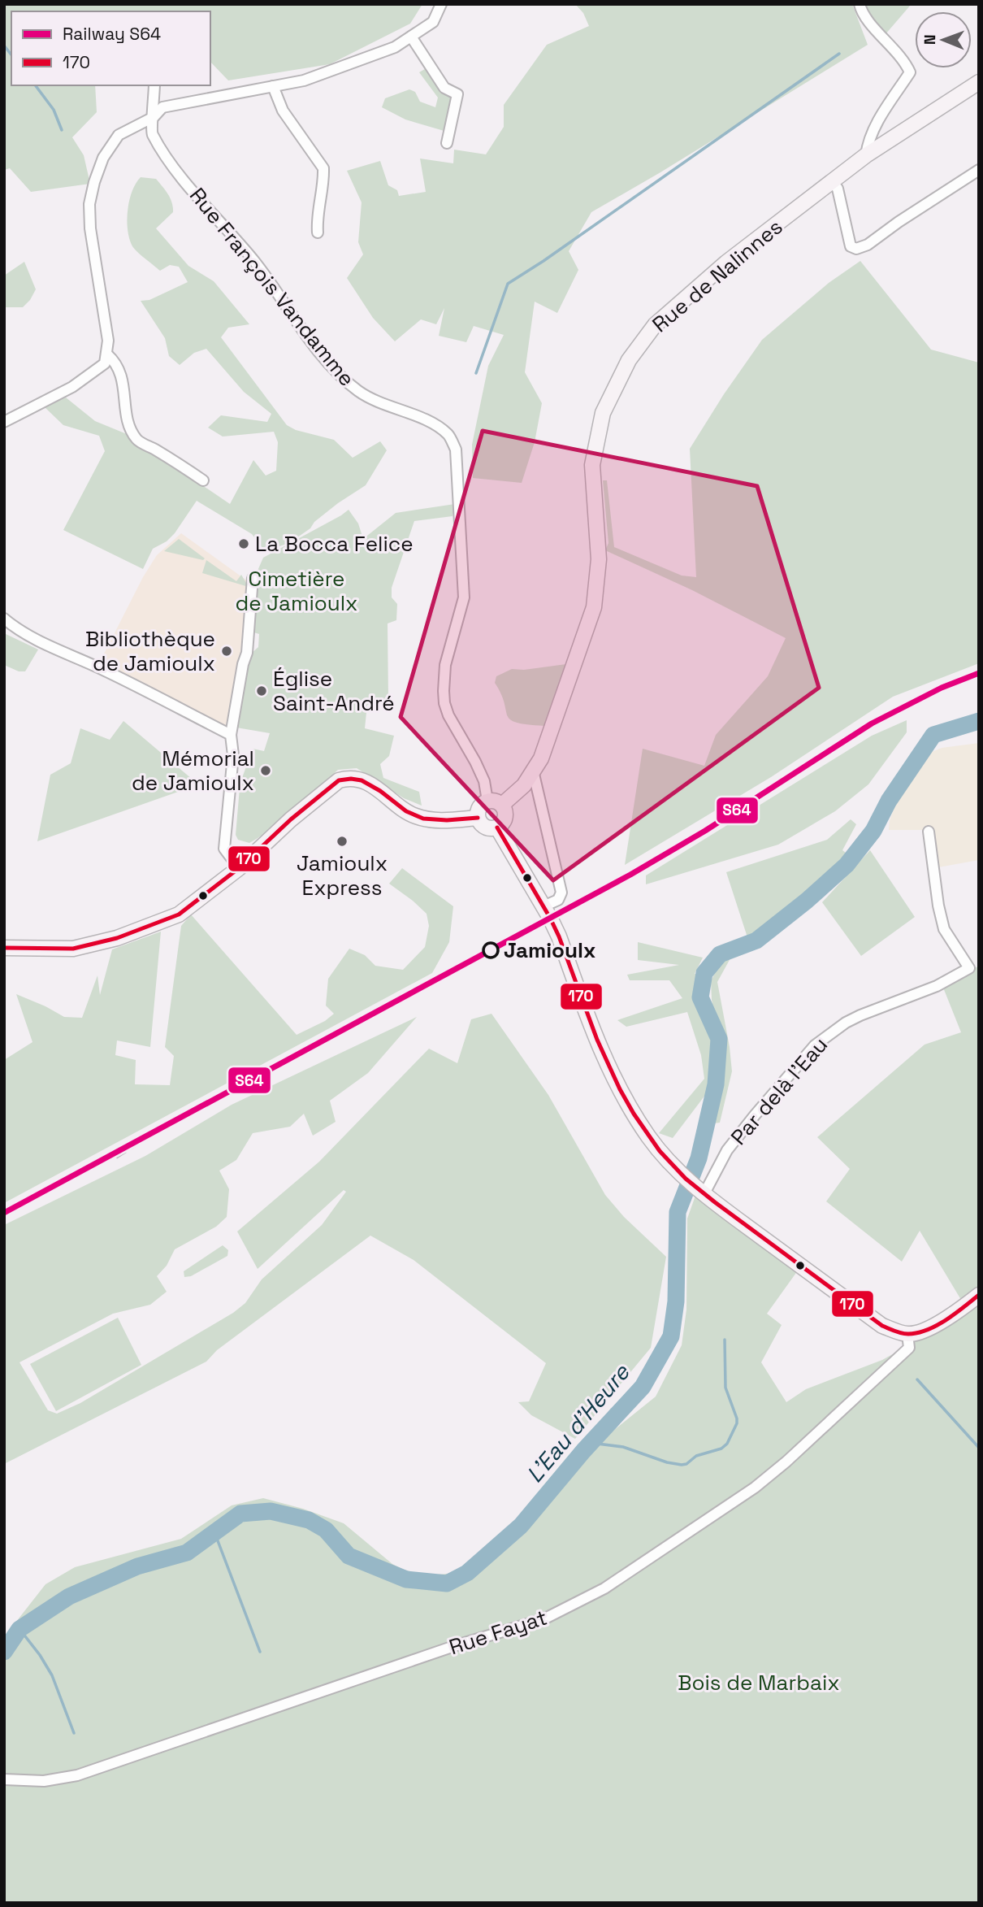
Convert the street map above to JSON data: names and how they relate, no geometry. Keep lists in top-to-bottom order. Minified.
{"streets":{"street":["Rue de Nalinnes","Rue François Vandamme","Par delà l'Eau","Rue Fayat"]},"crossings":[["Rue de Nalinnes","Rue François Vandamme"]],"water":["L'Eau d'Heure"],"parks":["Cimetière de Jamioulx","Bois de Marbaix"],"places":["La Bocca Felice","Bibliothèque de Jamioulx","Église Saint-André","Mémorial de Jamioulx","Jamioulx Express","Jamioulx"],"lines":["rail line S64","transit line 170"],"legend":["Railway S64","170"],"north":"left"}
